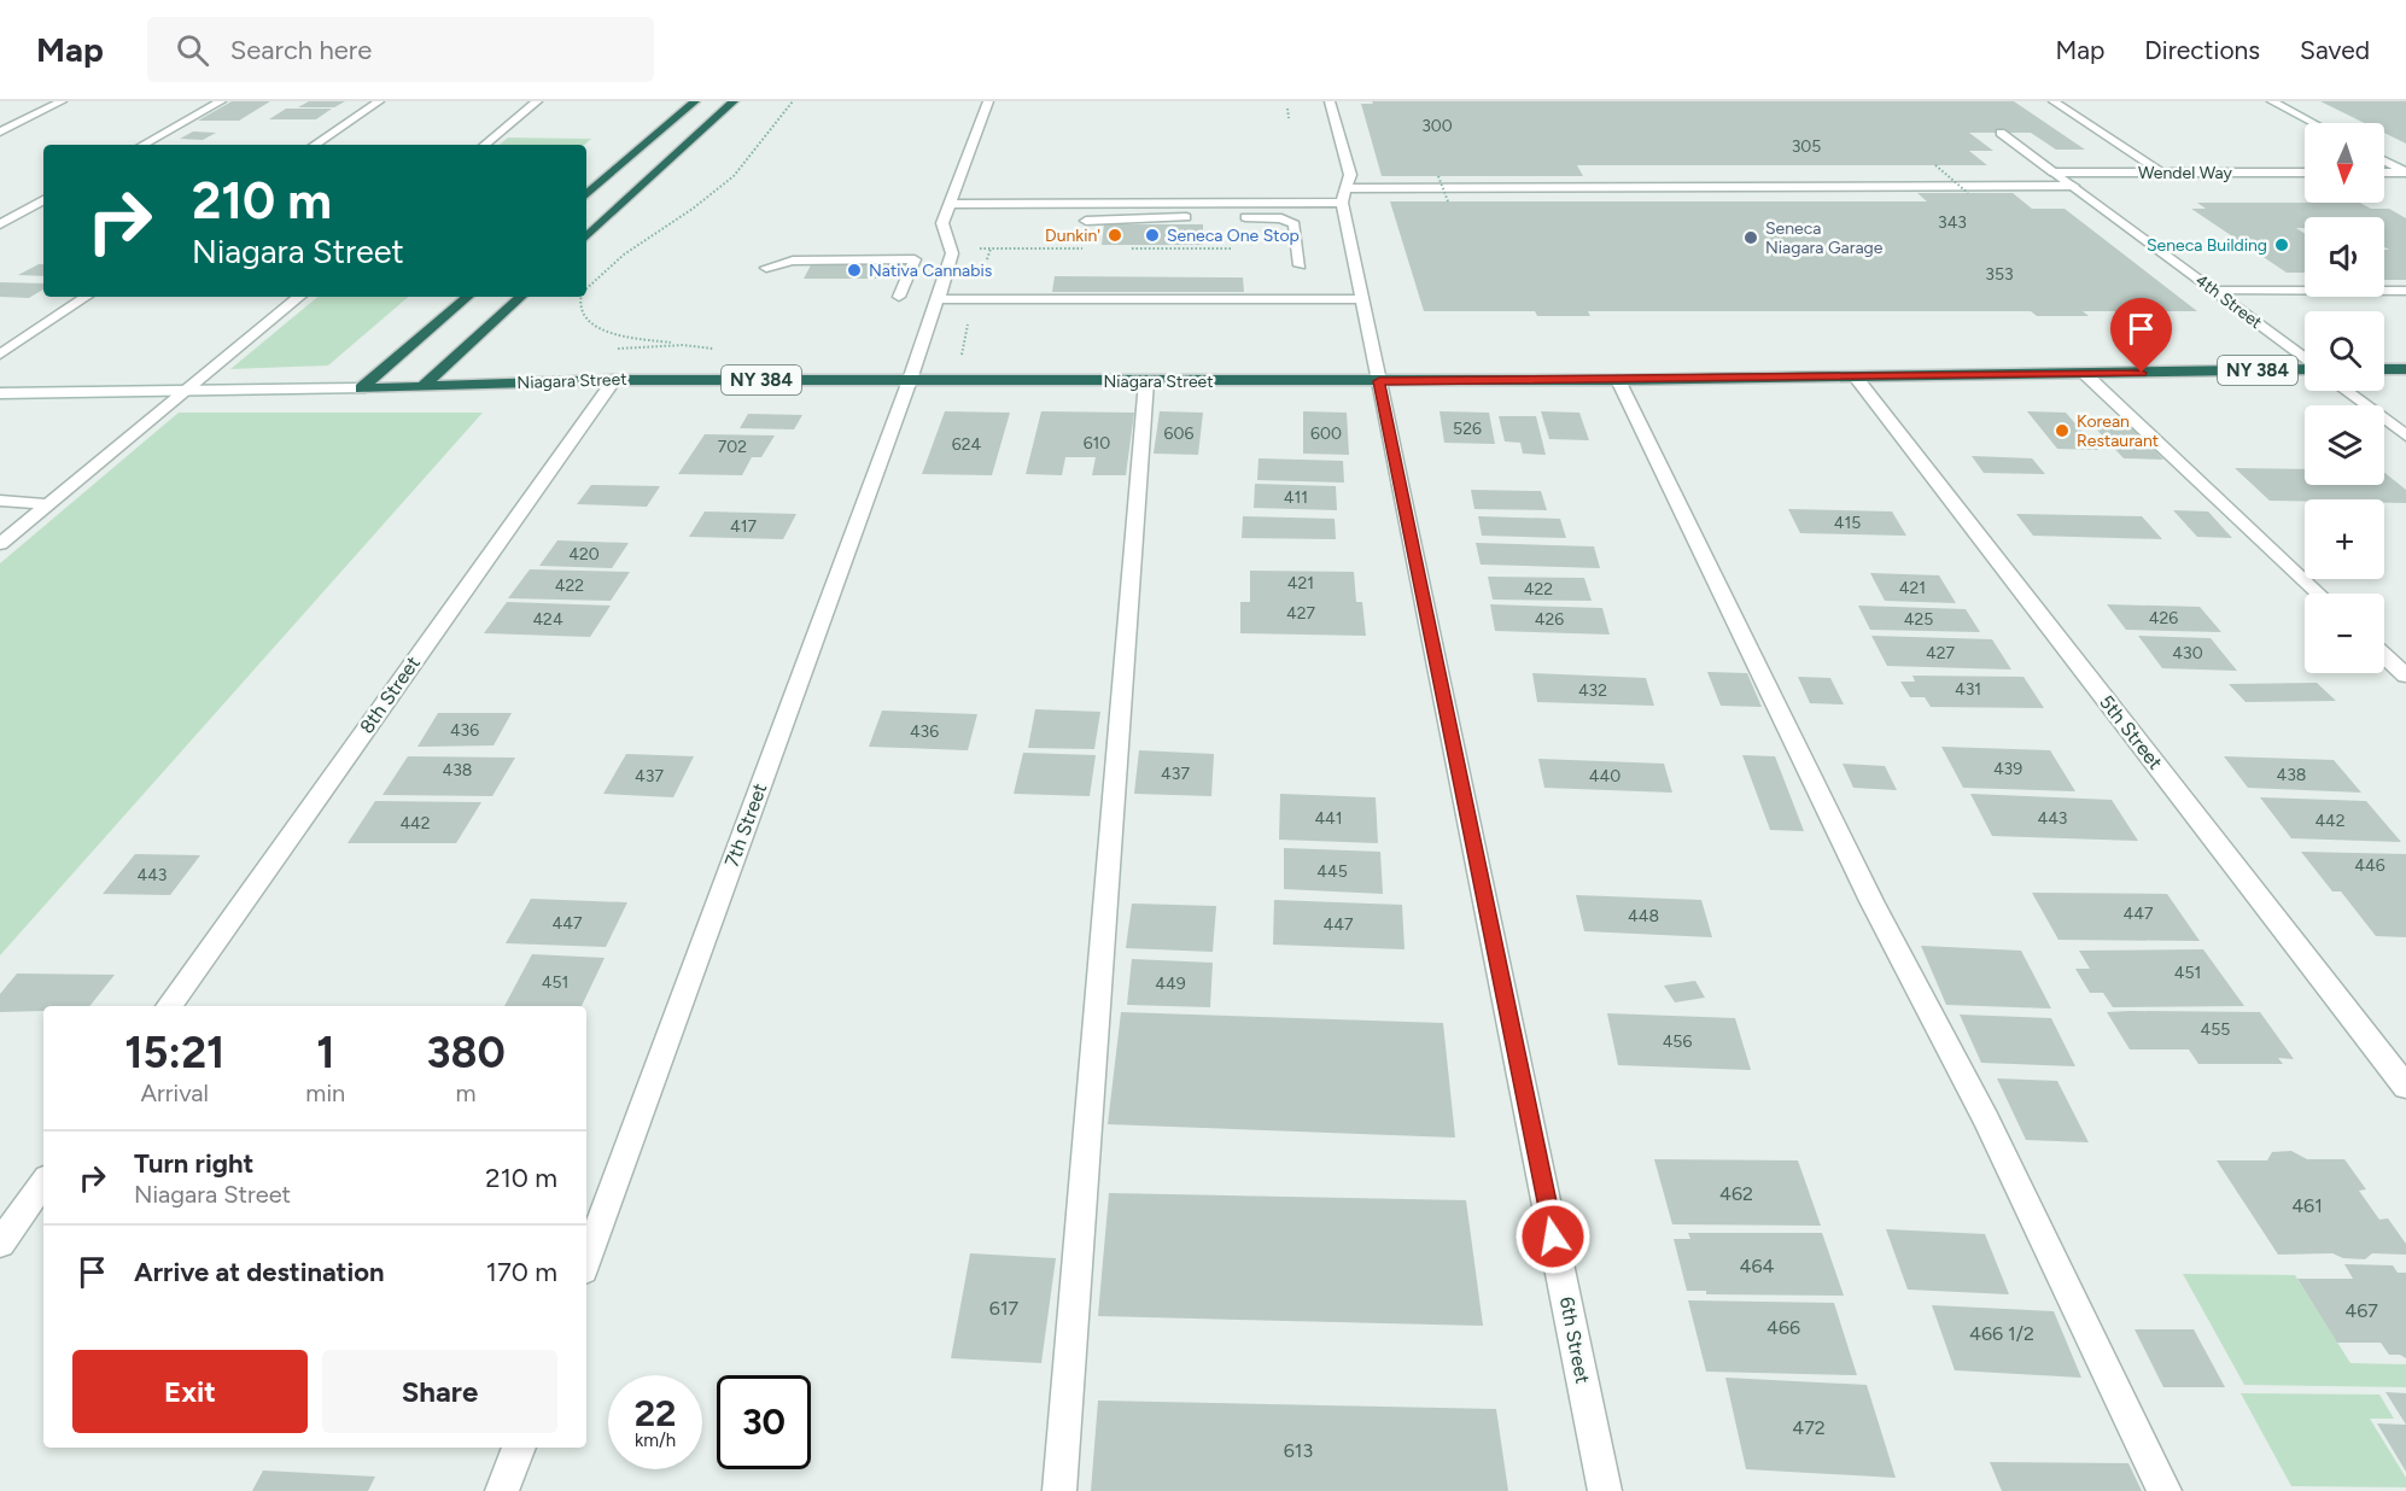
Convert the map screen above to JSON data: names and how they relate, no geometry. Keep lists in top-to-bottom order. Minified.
{"streets":{"highway":["NY 384","Niagara Street"],"street":["Wendel Way","4th Street","8th Street","5th Street","7th Street","6th Street"]},"crossings":[["Wendel Way","4th Street"],["Niagara Street","8th Street"],["Niagara Street","5th Street"],["Niagara Street","7th Street"],["Niagara Street","6th Street"]],"places":["Dunkin'","Seneca One Stop","Seneca Niagara Garage","Seneca Building","Nativa Cannabis","Korean Restaurant"],"house_numbers":["300","305","343","353","526","606","600","610","624","702","411","415","417","420","421","422","421","422","427","426","424","426","425","427","430","431","432","436","436","439","438","437","438","437","440","441","443","442","442","446","445","443","447","448","447","447","451","451","449","455","456","462","461","464","617","467","466","466 1/2","472","613"],"north":"bottom","page":{"header":"Map","search":"Search here","nav":["Map","Directions","Saved"],"map_buttons":["+","−"],"turn":["210 m","Niagara Street"],"eta":["15:21","Arrival","1","min","380","m"],"list":[{"name":"Turn right","note":"Niagara Street","value":"210 m"},{"name":"Arrive at destination","value":"170 m"}],"buttons":["Exit","Share"],"speed":"22 km/h","limit":"30"}}
